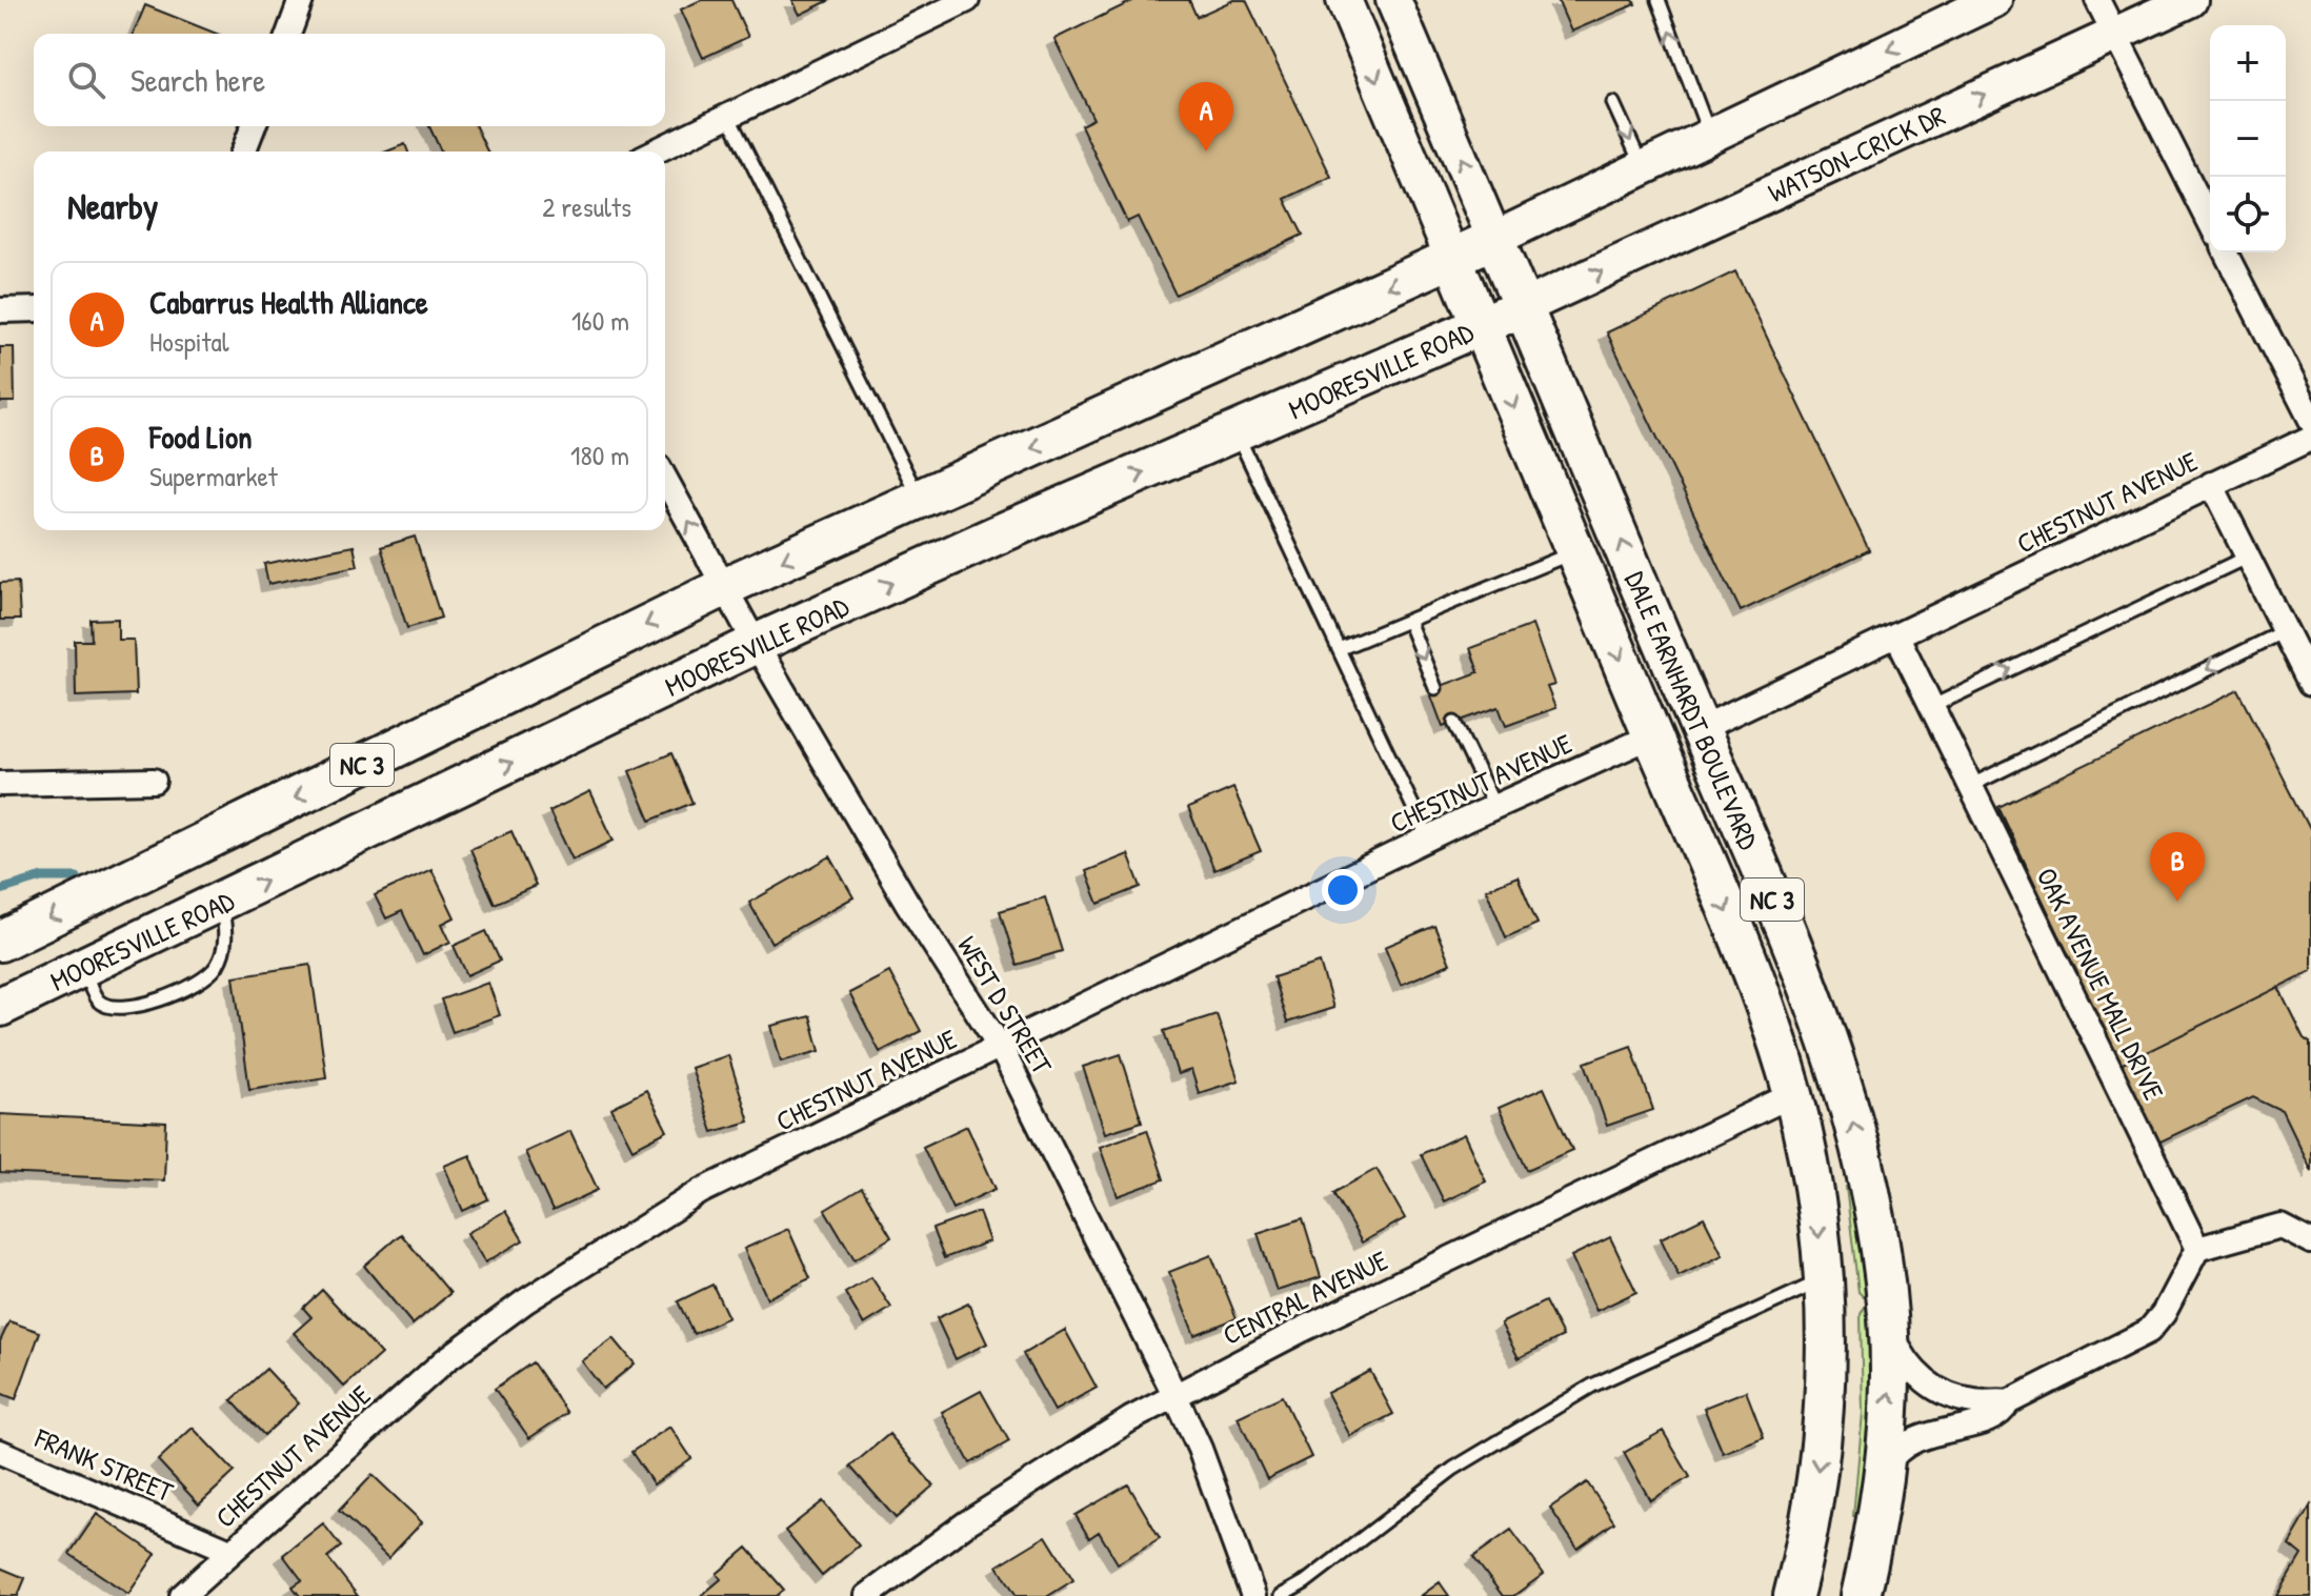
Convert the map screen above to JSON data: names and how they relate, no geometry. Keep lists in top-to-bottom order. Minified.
{"streets":{"main road":["WATSON-CRICK DR","MOORESVILLE ROAD","DALE EARNHARDT BOULEVARD","NC 3"],"street":["CHESTNUT AVENUE","OAK AVENUE MALL DRIVE","WEST D STREET","CENTRAL AVENUE","FRANK STREET"]},"crossings":[["WATSON-CRICK DR","MOORESVILLE ROAD"],["WATSON-CRICK DR","DALE EARNHARDT BOULEVARD"],["MOORESVILLE ROAD","DALE EARNHARDT BOULEVARD"],["MOORESVILLE ROAD","WEST D STREET"],["CHESTNUT AVENUE","DALE EARNHARDT BOULEVARD"],["CHESTNUT AVENUE","OAK AVENUE MALL DRIVE"],["CHESTNUT AVENUE","WEST D STREET"],["CHESTNUT AVENUE","FRANK STREET"],["DALE EARNHARDT BOULEVARD","CENTRAL AVENUE"],["NC 3","WEST D STREET"],["WEST D STREET","CENTRAL AVENUE"]],"page":{"map_buttons":["+","−"],"search":"Search here","pins":["A","B"],"heading":["Nearby","2 results"],"list":[{"mark":"A","name":"Cabarrus Health Alliance","note":"Hospital","value":"160 m"},{"mark":"B","name":"Food Lion","note":"Supermarket","value":"180 m"}]}}
